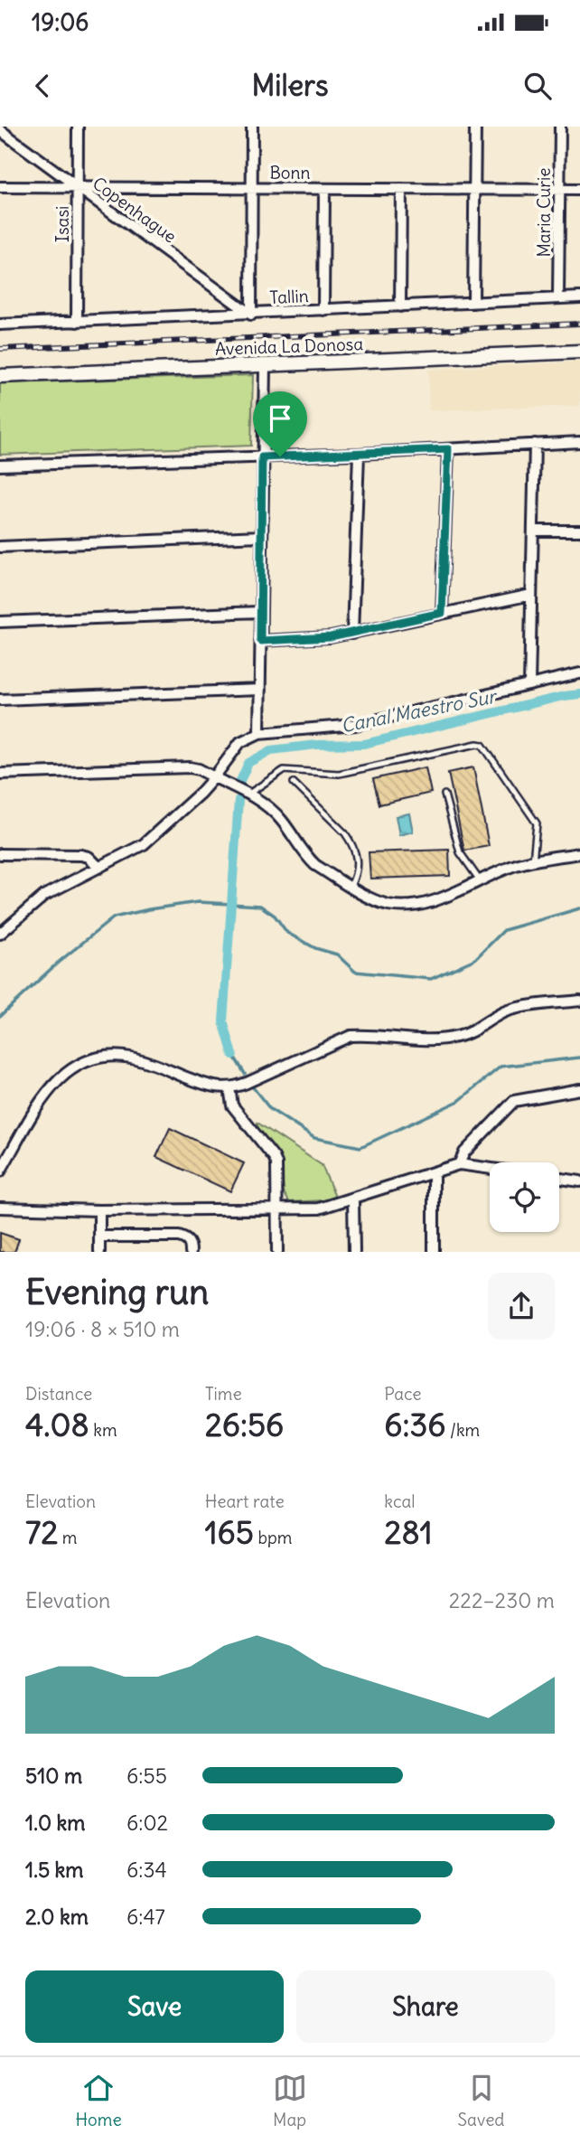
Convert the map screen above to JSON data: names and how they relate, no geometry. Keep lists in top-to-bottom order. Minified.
{"streets":{"main road":["Avenida La Donosa"],"street":["Bonn","Copenhague","Maria Curie","Isasi","Tallin"]},"crossings":[["Bonn","Copenhague"],["Bonn","Maria Curie"],["Bonn","Isasi"],["Copenhague","Isasi"],["Copenhague","Tallin"],["Maria Curie","Tallin"],["Isasi","Tallin"]],"water":["Canal Maestro Sur"],"page":{"status":"19:06","header":"Milers","heading":["Evening run","19:06 · 8 × 510 m"],"stats":[["Distance","4.08 km"],["Time","26:56"],["Pace","6:36 /km"],["Elevation","72 m"],["Heart rate","165 bpm"],["kcal","281"]],"chart":["Elevation","222–230 m"],"list":[{"name":"510 m","note":"6:55"},{"name":"1.0 km","note":"6:02"},{"name":"1.5 km","note":"6:34"},{"name":"2.0 km","note":"6:47"}],"buttons":["Save","Share"],"tabs":["Home","Map","Saved"]}}
